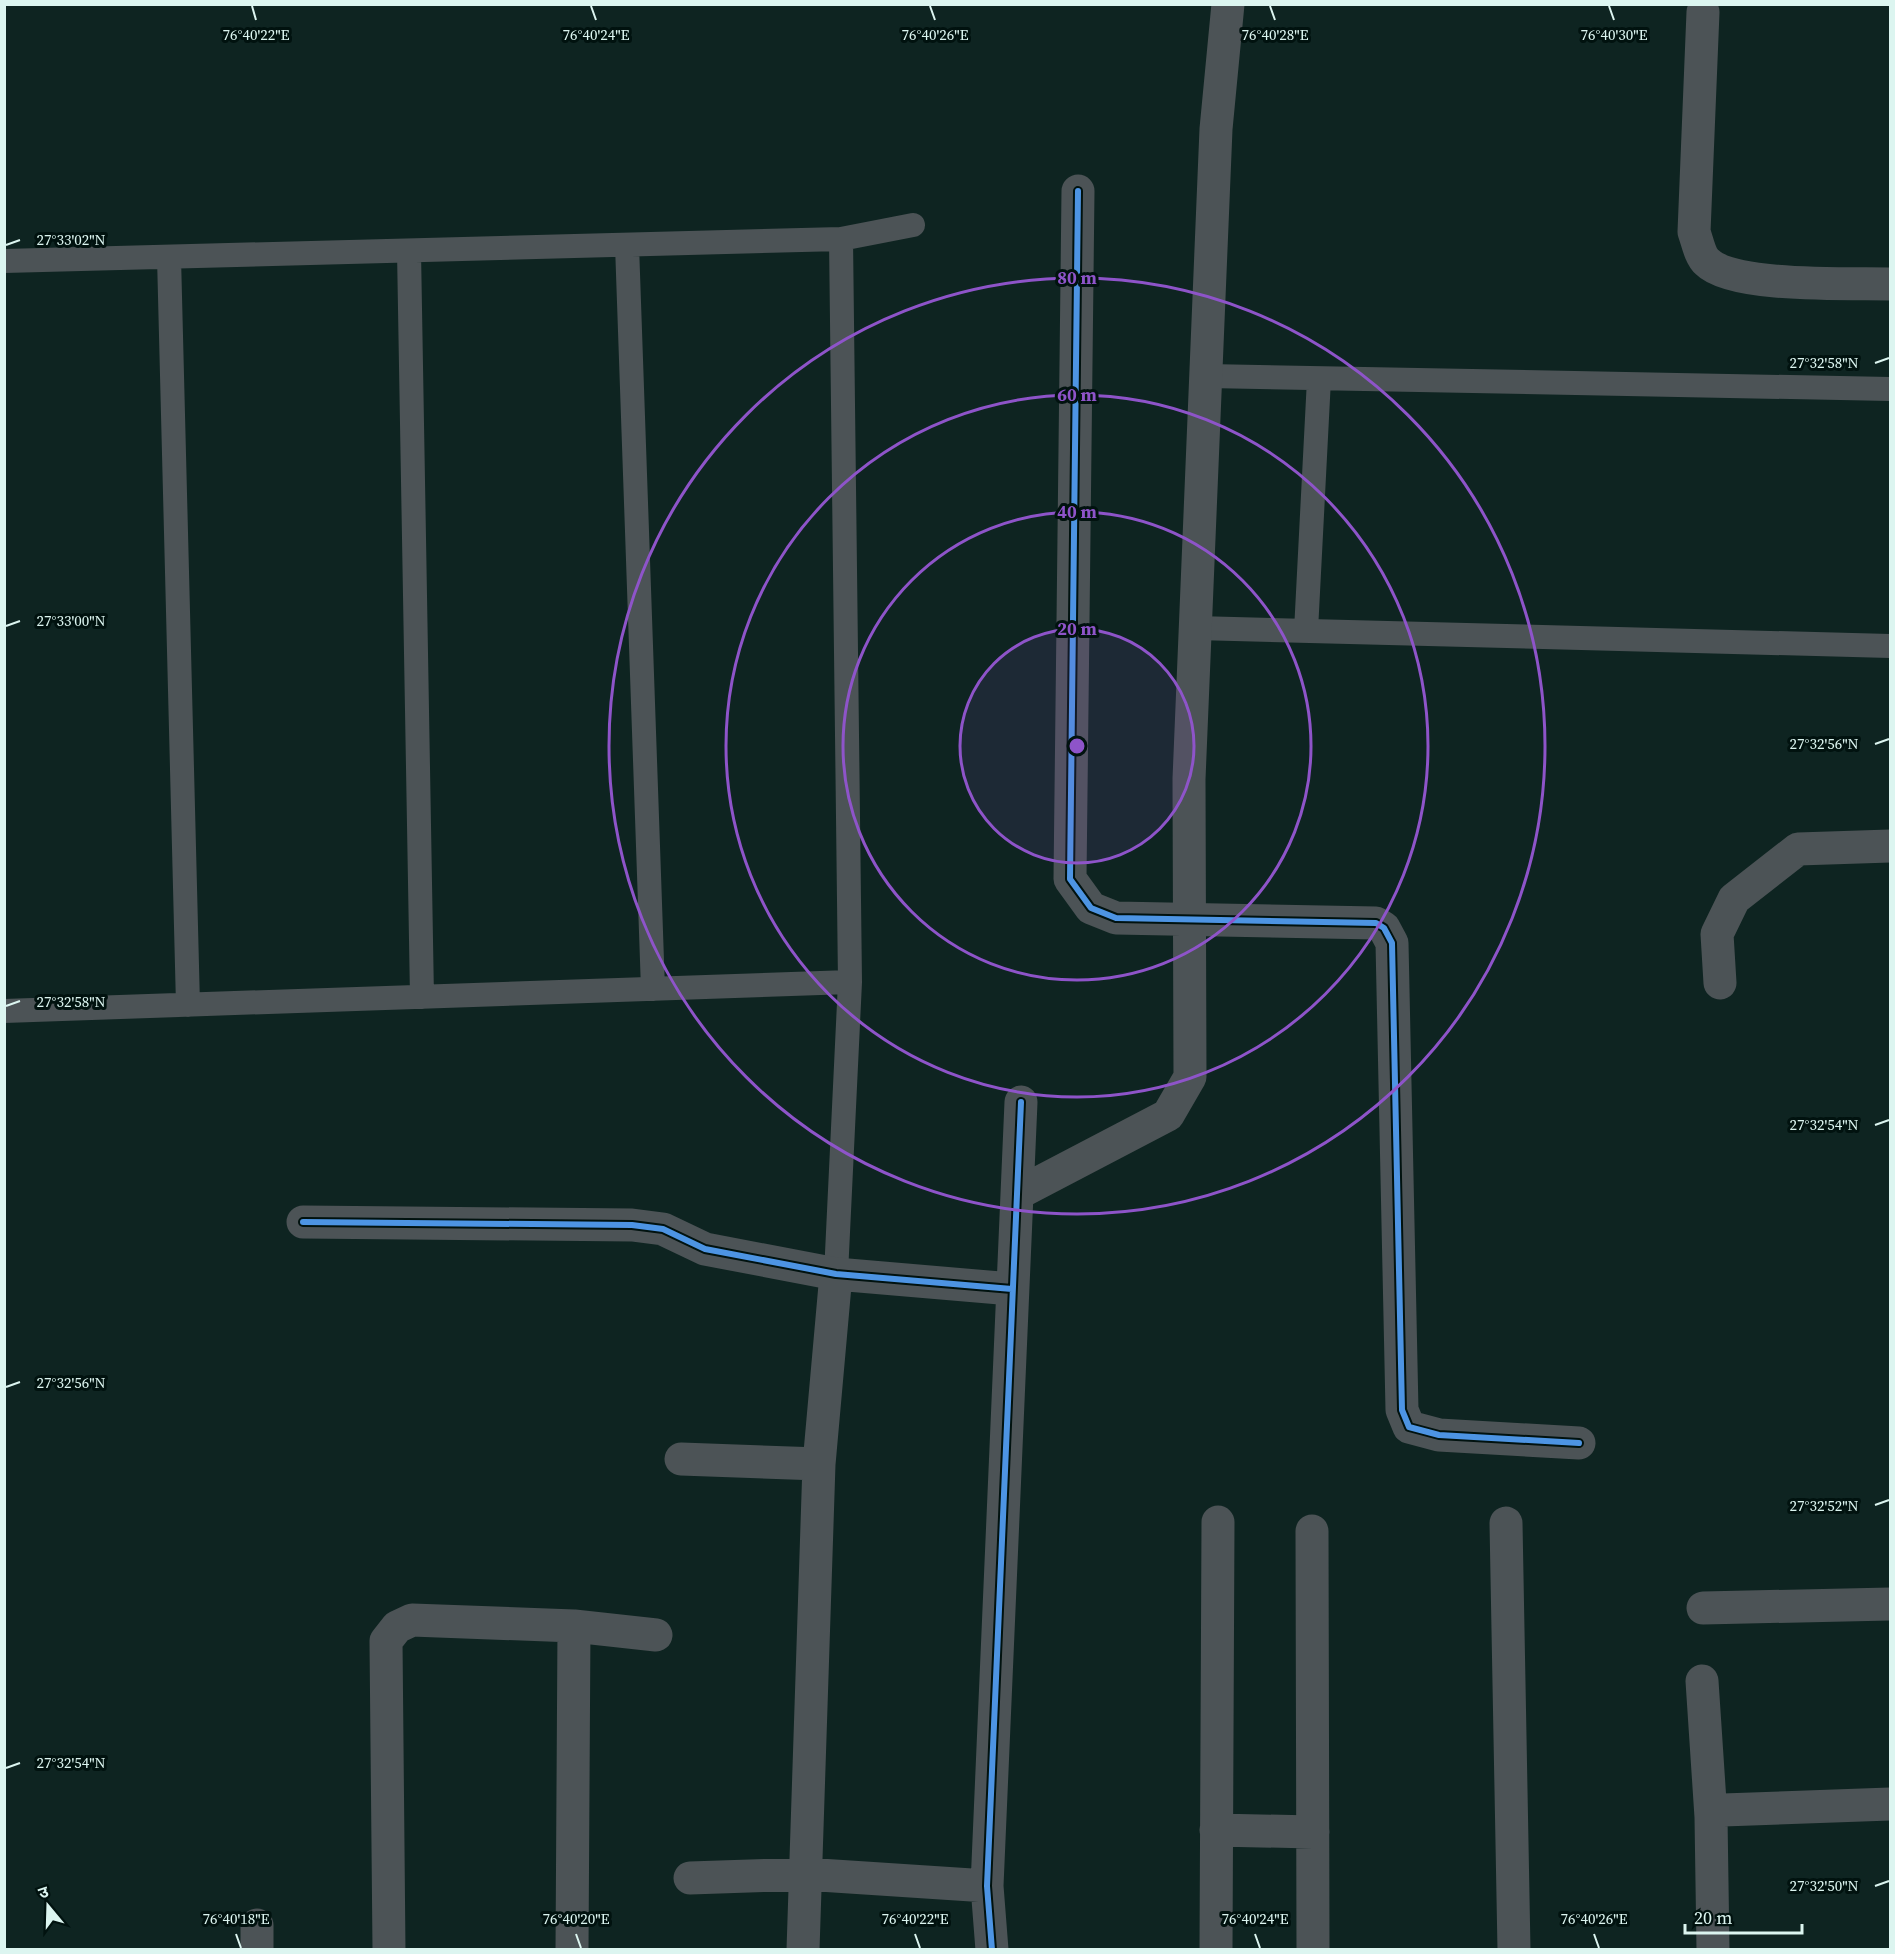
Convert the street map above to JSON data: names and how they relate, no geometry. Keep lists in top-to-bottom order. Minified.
{"scale_bar":"20 m","north":"top","coordinates":["76°40'22\"E","76°40'24\"E","76°40'26\"E","76°40'28\"E","76°40'30\"E","27°33'02\"N","27°32'58\"N","27°33'00\"N","27°32'56\"N","27°32'54\"N","27°32'52\"N","27°32'50\"N","76°40'18\"E","76°40'20\"E"],"rings":["80 m","60 m","40 m","20 m"]}
